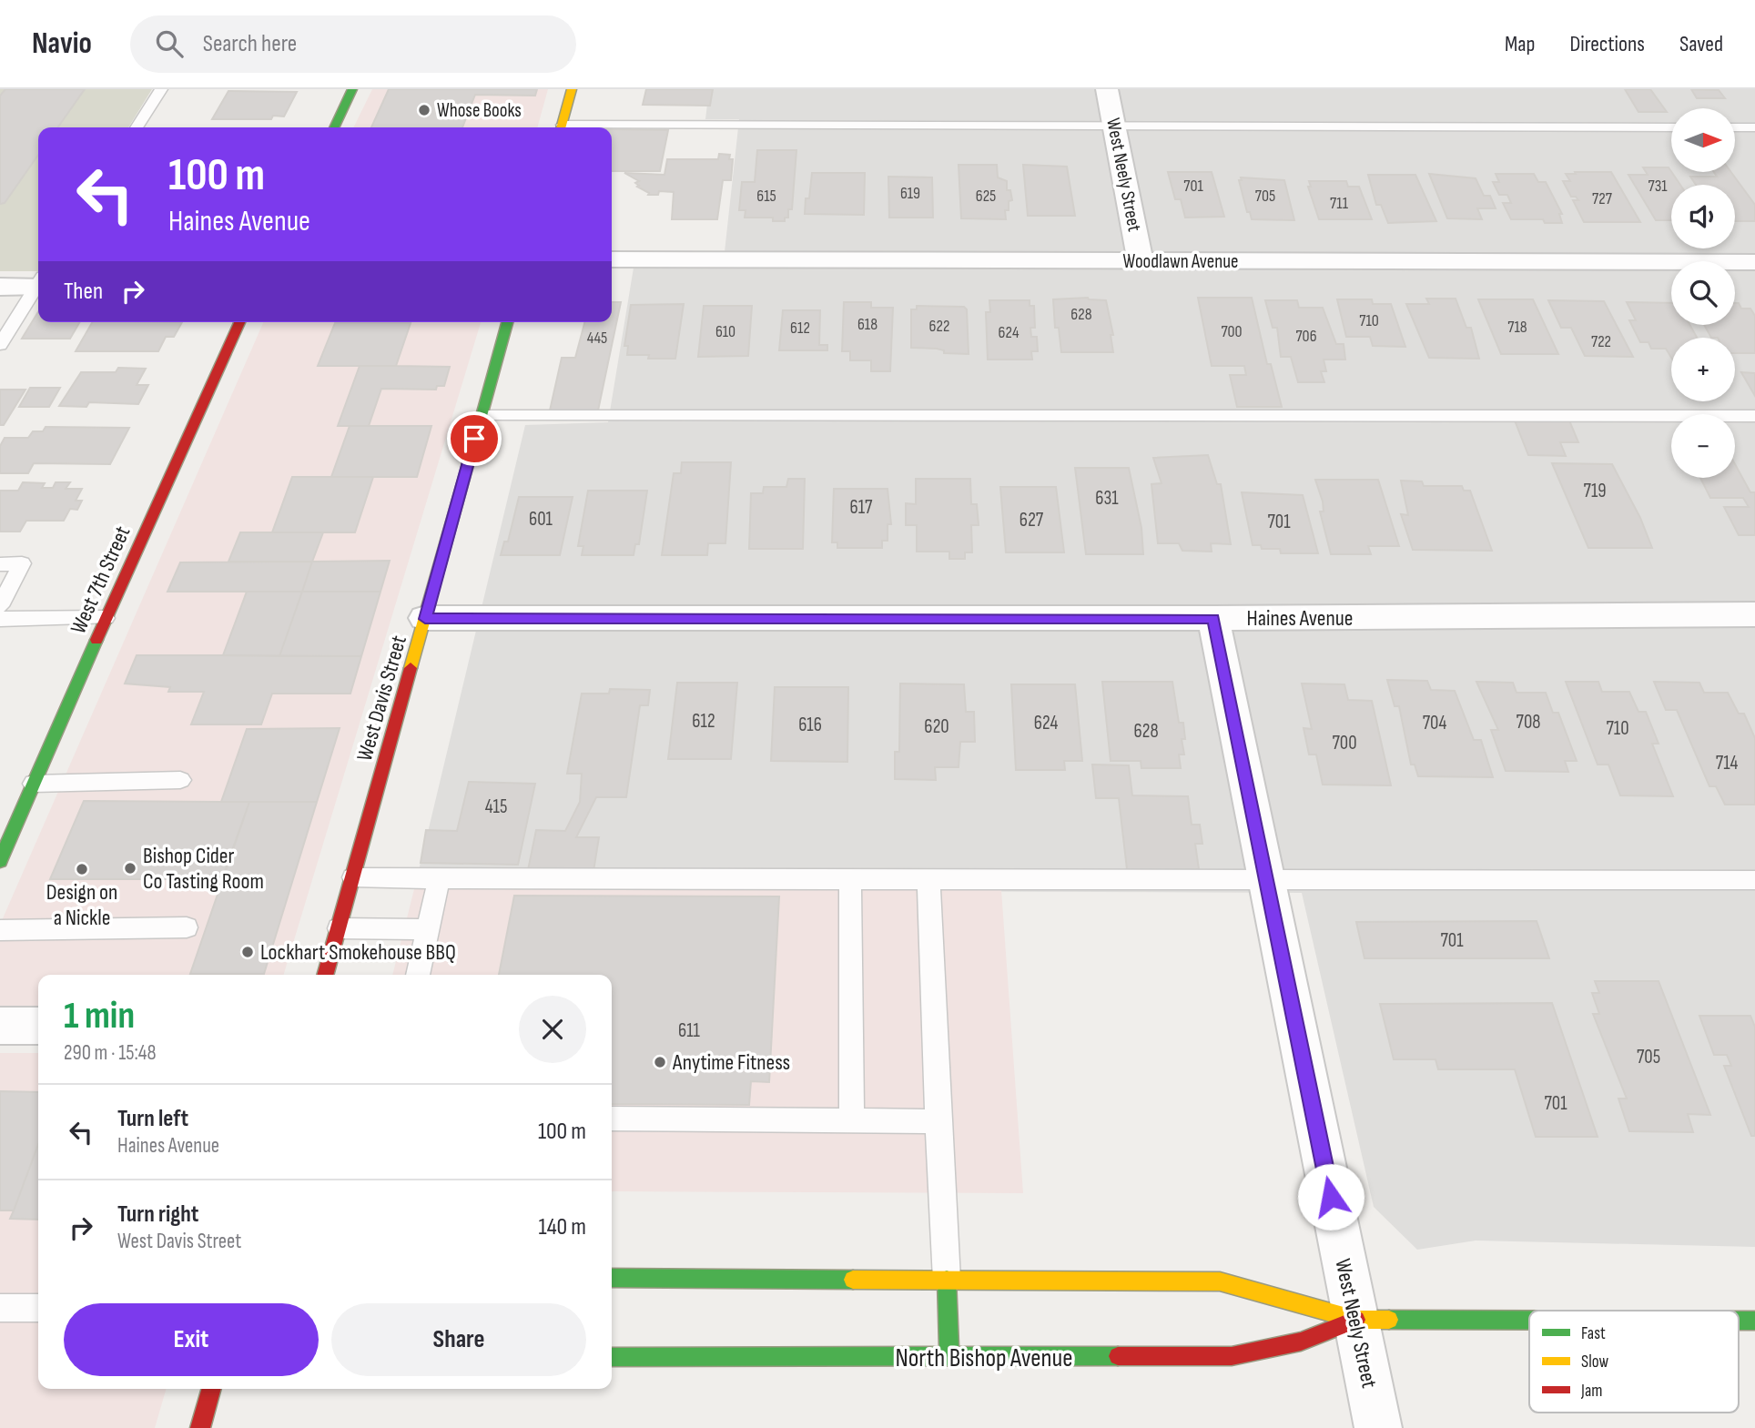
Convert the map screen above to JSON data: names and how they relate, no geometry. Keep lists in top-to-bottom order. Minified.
{"streets":{"street":["West Neely Street","Woodlawn Avenue","West 7th Street","Haines Avenue","West Davis Street","North Bishop Avenue"]},"crossings":[["West Neely Street","Woodlawn Avenue"],["West Neely Street","Haines Avenue"],["West Neely Street","North Bishop Avenue"],["Haines Avenue","West Davis Street"]],"places":["Whose Books","Bishop Cider Co Tasting Room","Design on a Nickle","Lockhart Smokehouse BBQ","Anytime Fitness"],"house_numbers":["701","731","619","615","625","705","727","711","628","710","618","622","718","612","610","700","624","706","445","722","719","631","617","601","627","701","612","708","624","704","616","620","710","628","700","714","415","701","611","705","701"],"legend":["Fast","Slow","Jam"],"north":"right","page":{"header":"Navio","search":"Search here","nav":["Map","Directions","Saved"],"map_buttons":["+","−"],"turn":["100 m","Haines Avenue"],"then":"Then","heading":["1 min","290 m · 15:48"],"list":[{"name":"Turn left","note":"Haines Avenue","value":"100 m"},{"name":"Turn right","note":"West Davis Street","value":"140 m"}],"buttons":["Exit","Share"]}}
